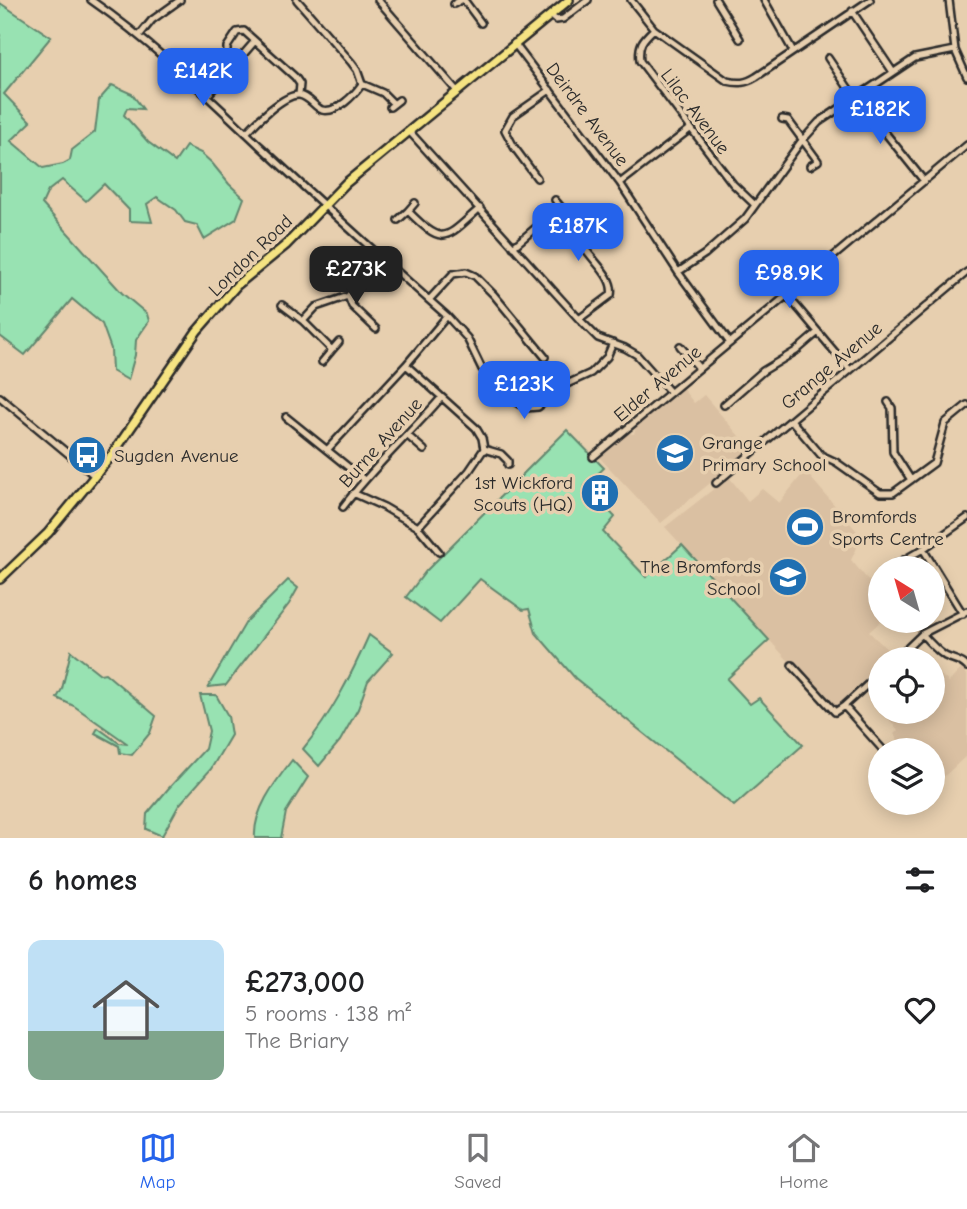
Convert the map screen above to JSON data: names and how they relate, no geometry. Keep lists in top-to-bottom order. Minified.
{"streets":{"main road":["London Road"],"street":["Lilac Avenue","Deirdre Avenue","Grange Avenue","Elder Avenue","Burne Avenue"]},"crossings":[["Deirdre Avenue","London Road"],["Deirdre Avenue","Elder Avenue"]],"places":{"school or university":["Grange Primary School","The Bromfords School"],"bus stop":["Sugden Avenue"],"building":["1st Wickford Scouts (HQ)"],"sports":["Bromfords Sports Centre"]},"north":"top left","page":{"price":["£142K","£182K","£187K","£273K","£98.9K","£123K"],"heading":"6 homes","list":[{"name":"£273,000","note":"5 rooms · 138 m² · The Briary"}],"tabs":["Map","Saved","Home"]}}
